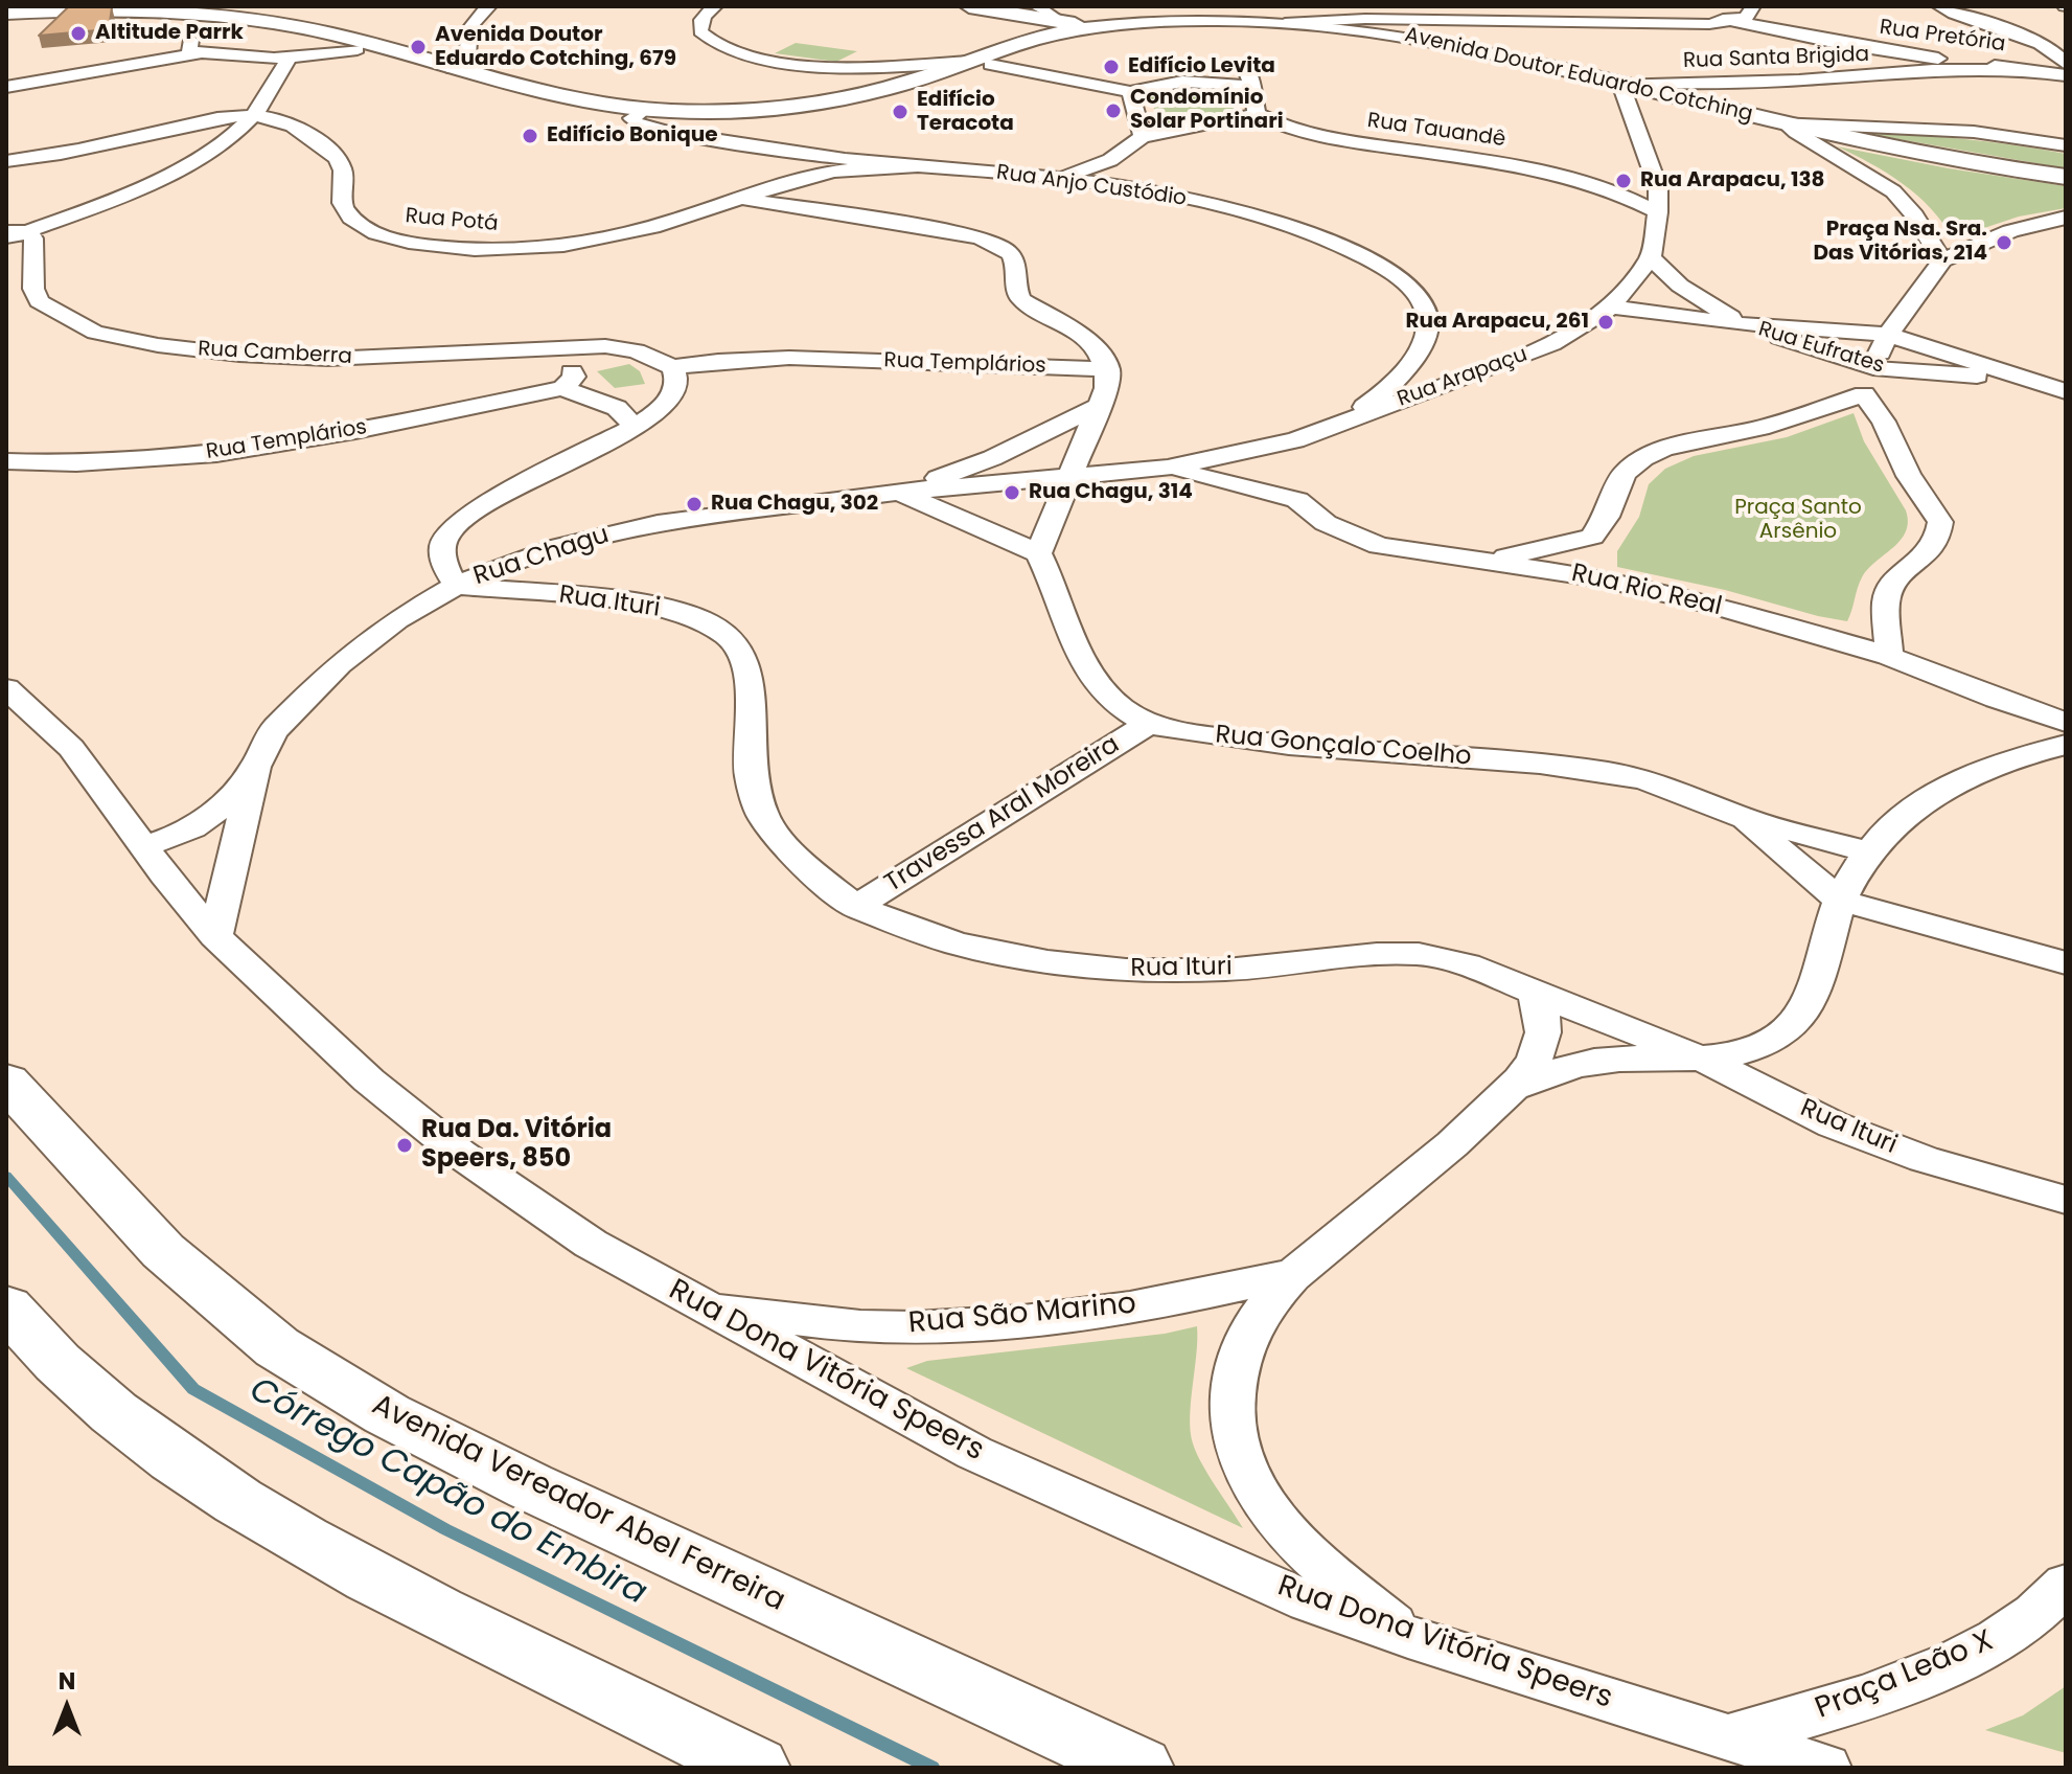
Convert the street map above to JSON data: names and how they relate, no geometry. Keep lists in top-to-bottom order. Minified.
{"streets":{"main road":["Avenida Doutor Eduardo Cotching","Avenida Vereador Abel Ferreira"],"street":["Rua Pretória","Rua Santa Brigida","Rua Tauandê","Rua Anjo Custódio","Rua Potá","Rua Eufrates","Rua Camberra","Rua Templários","Rua Arapaçu","Rua Chagu","Rua Rio Real","Rua Ituri","Rua Gonçalo Coelho","Travessa Aral Moreira","Rua São Marino","Rua Dona Vitória Speers","Praça Leão X"]},"crossings":[["Rua Pretória","Rua Santa Brigida"],["Rua Santa Brigida","Avenida Doutor Eduardo Cotching"],["Rua Santa Brigida","Rua Arapaçu"],["Avenida Doutor Eduardo Cotching","Rua Anjo Custódio"],["Avenida Doutor Eduardo Cotching","Rua Arapaçu"],["Rua Tauandê","Rua Arapaçu"],["Rua Anjo Custódio","Rua Potá"],["Rua Eufrates","Rua Arapaçu"],["Rua Camberra","Rua Templários"],["Rua Arapaçu","Rua Chagu"],["Rua Arapaçu","Rua Rio Real"],["Rua Chagu","Rua Ituri"],["Rua Chagu","Rua Dona Vitória Speers"],["Rua Ituri","Travessa Aral Moreira"],["Rua Ituri","Rua São Marino"],["Rua Gonçalo Coelho","Travessa Aral Moreira"],["Rua São Marino","Rua Dona Vitória Speers"],["Rua Dona Vitória Speers","Praça Leão X"]],"water":["Córrego Capão do Embira"],"parks":["Praça Santo Arsênio"],"places":["Altitude Parrk","Avenida Doutor Eduardo Cotching, 679","Edifício Levita","Condomínio Solar Portinari","Edifício Teracota","Edifício Bonique","Rua Arapacu, 138","Praça Nsa. Sra. Das Vitórias, 214","Rua Arapacu, 261","Rua Chagu, 314","Rua Chagu, 302","Rua Da. Vitória Speers, 850"],"north":"top"}
